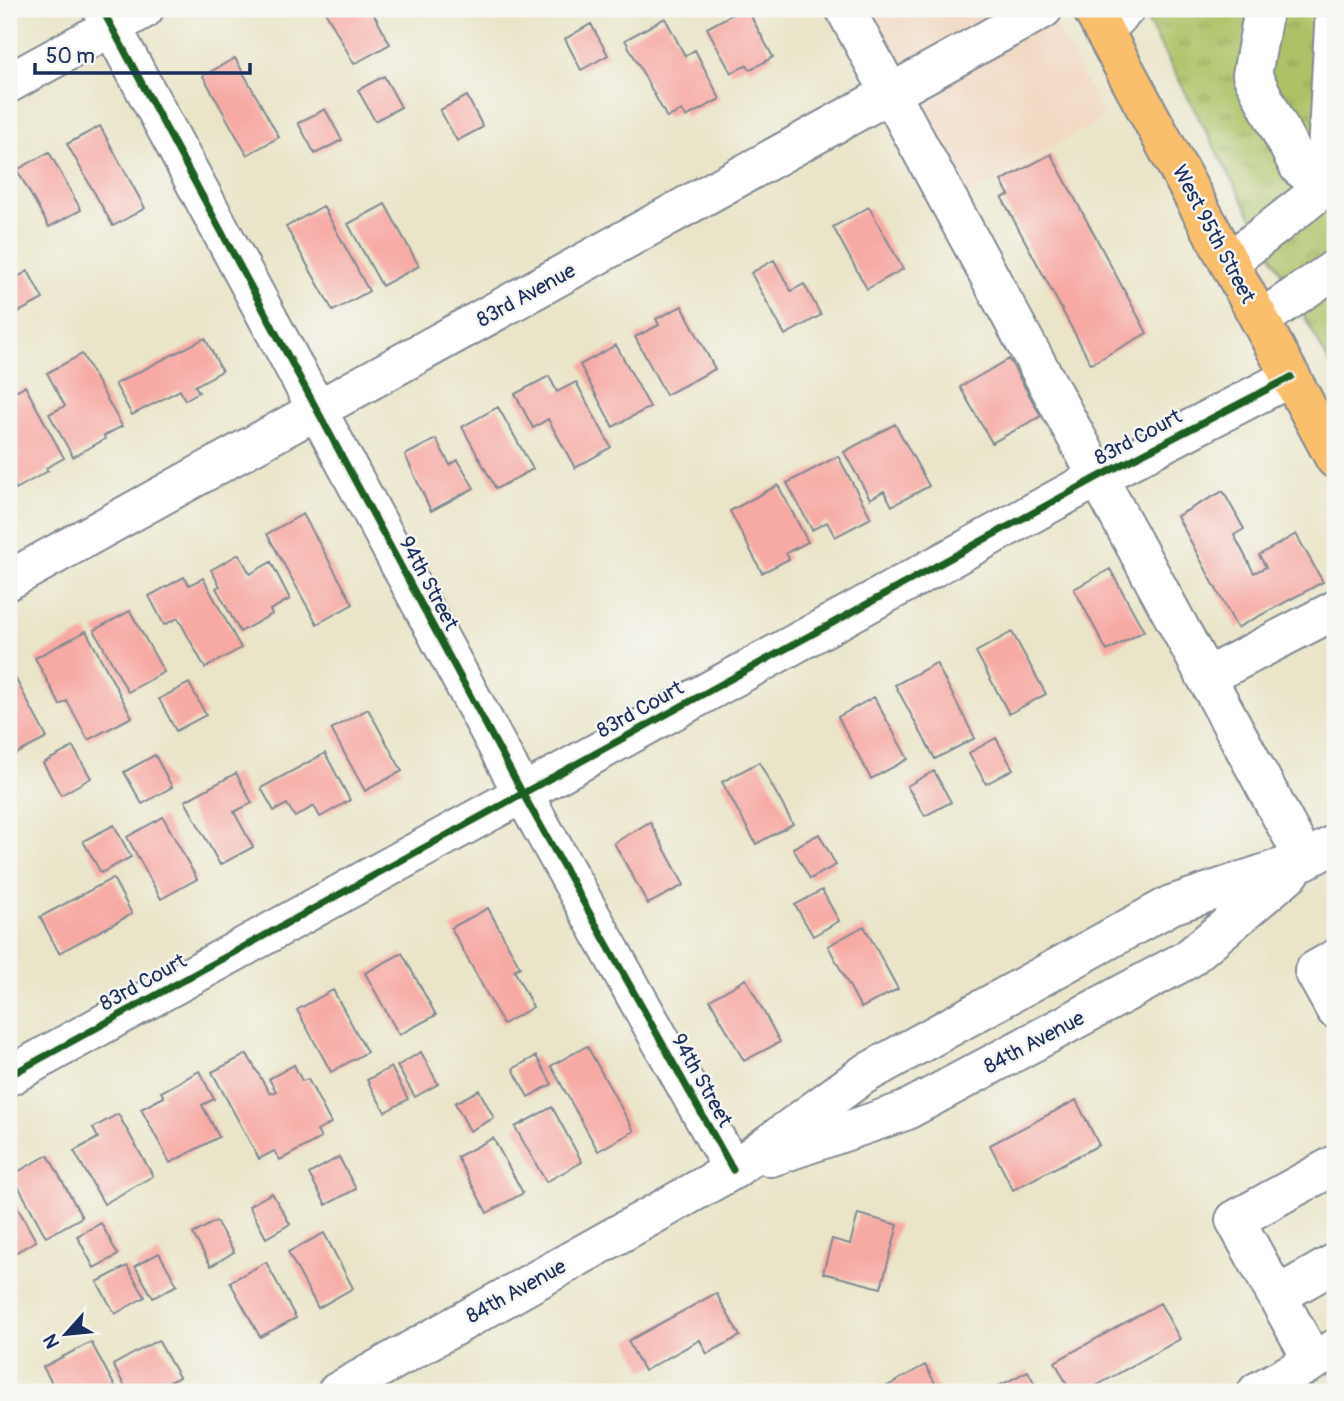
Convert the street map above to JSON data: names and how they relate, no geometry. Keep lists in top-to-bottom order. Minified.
{"streets":{"main road":["West 95th Street"],"street":["83rd Avenue","83rd Court","94th Street","84th Avenue"]},"crossings":[["West 95th Street","83rd Court"],["83rd Avenue","94th Street"],["83rd Court","94th Street"],["94th Street","84th Avenue"]],"scale_bar":"50 m","north":"bottom left"}
